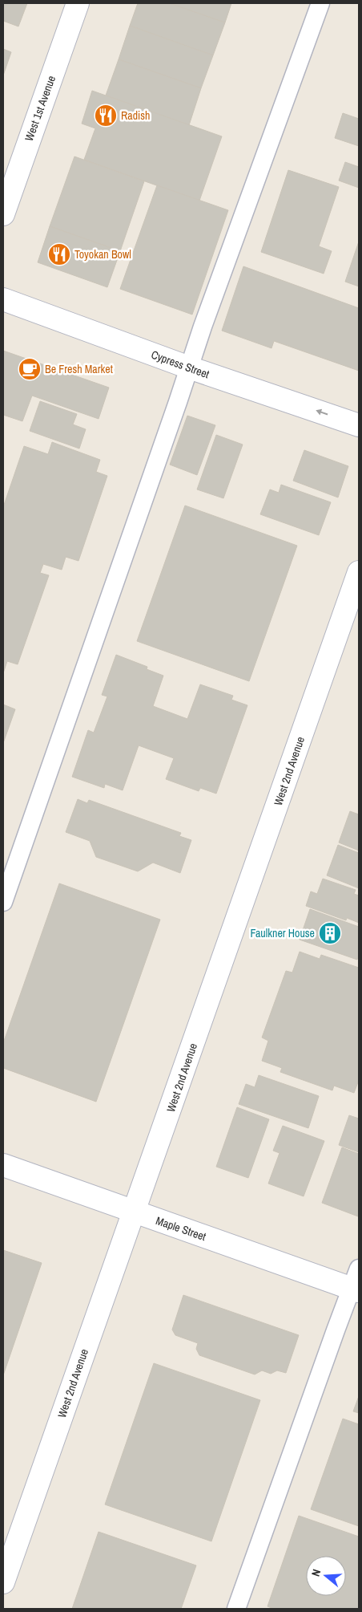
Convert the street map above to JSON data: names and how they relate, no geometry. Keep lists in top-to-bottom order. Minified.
{"streets":{"street":["West 1st Avenue","Cypress Street","West 2nd Avenue","Maple Street"]},"crossings":[["West 2nd Avenue","Maple Street"]],"one_way":["Cypress Street"],"places":{"restaurant":["Radish","Toyokan Bowl"],"cafe":["Be Fresh Market"],"building":["Faulkner House"]},"north":"left"}
